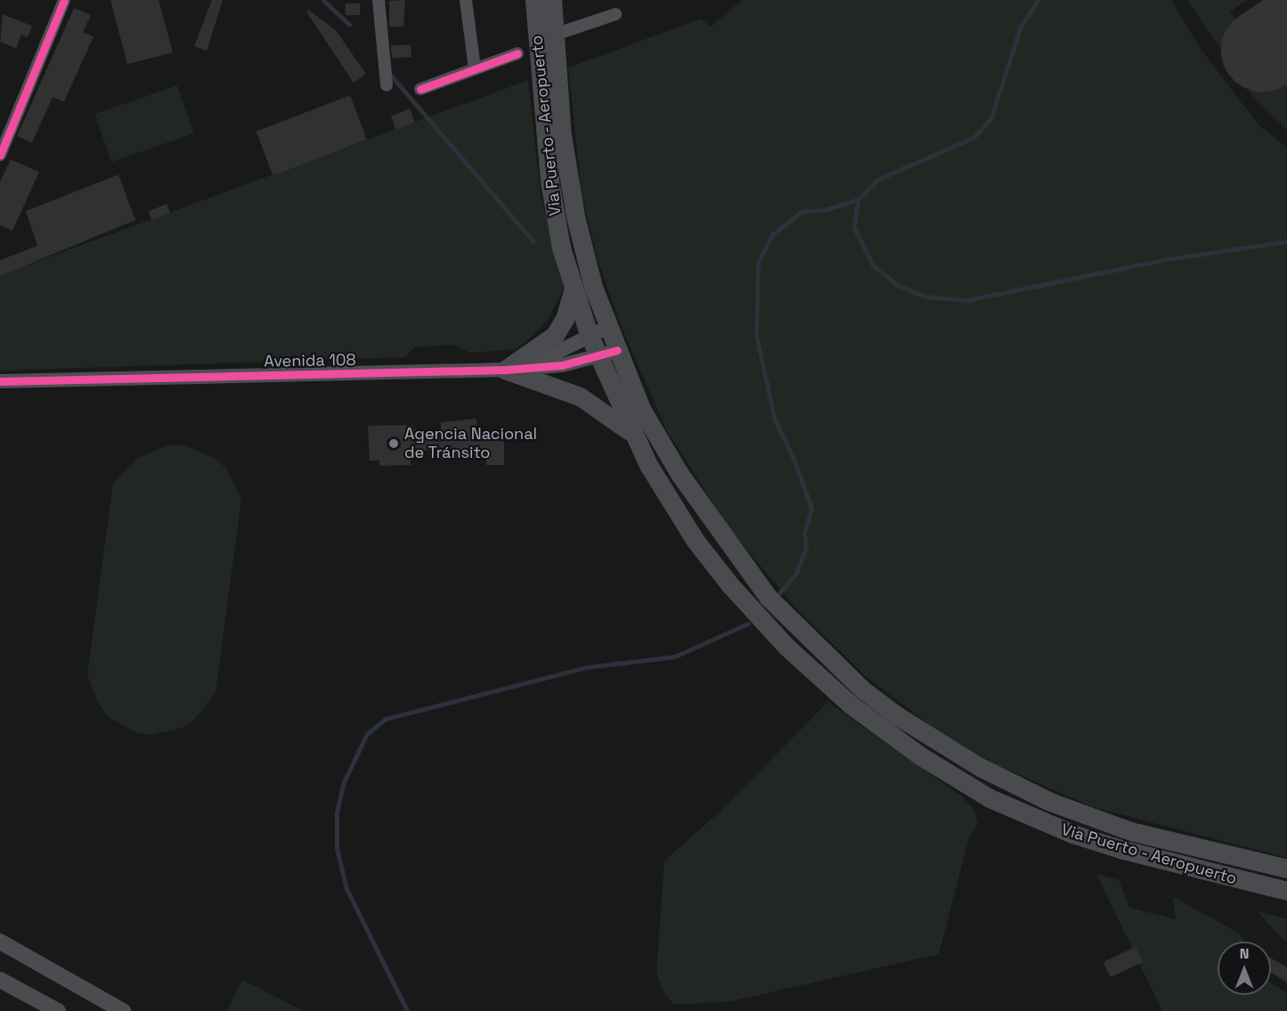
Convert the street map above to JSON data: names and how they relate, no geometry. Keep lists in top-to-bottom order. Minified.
{"streets":{"main road":["Via Puerto - Aeropuerto"],"street":["Avenida 108"]},"crossings":[["Via Puerto - Aeropuerto","Avenida 108"]],"places":["Agencia Nacional de Tránsito"],"north":"top"}
